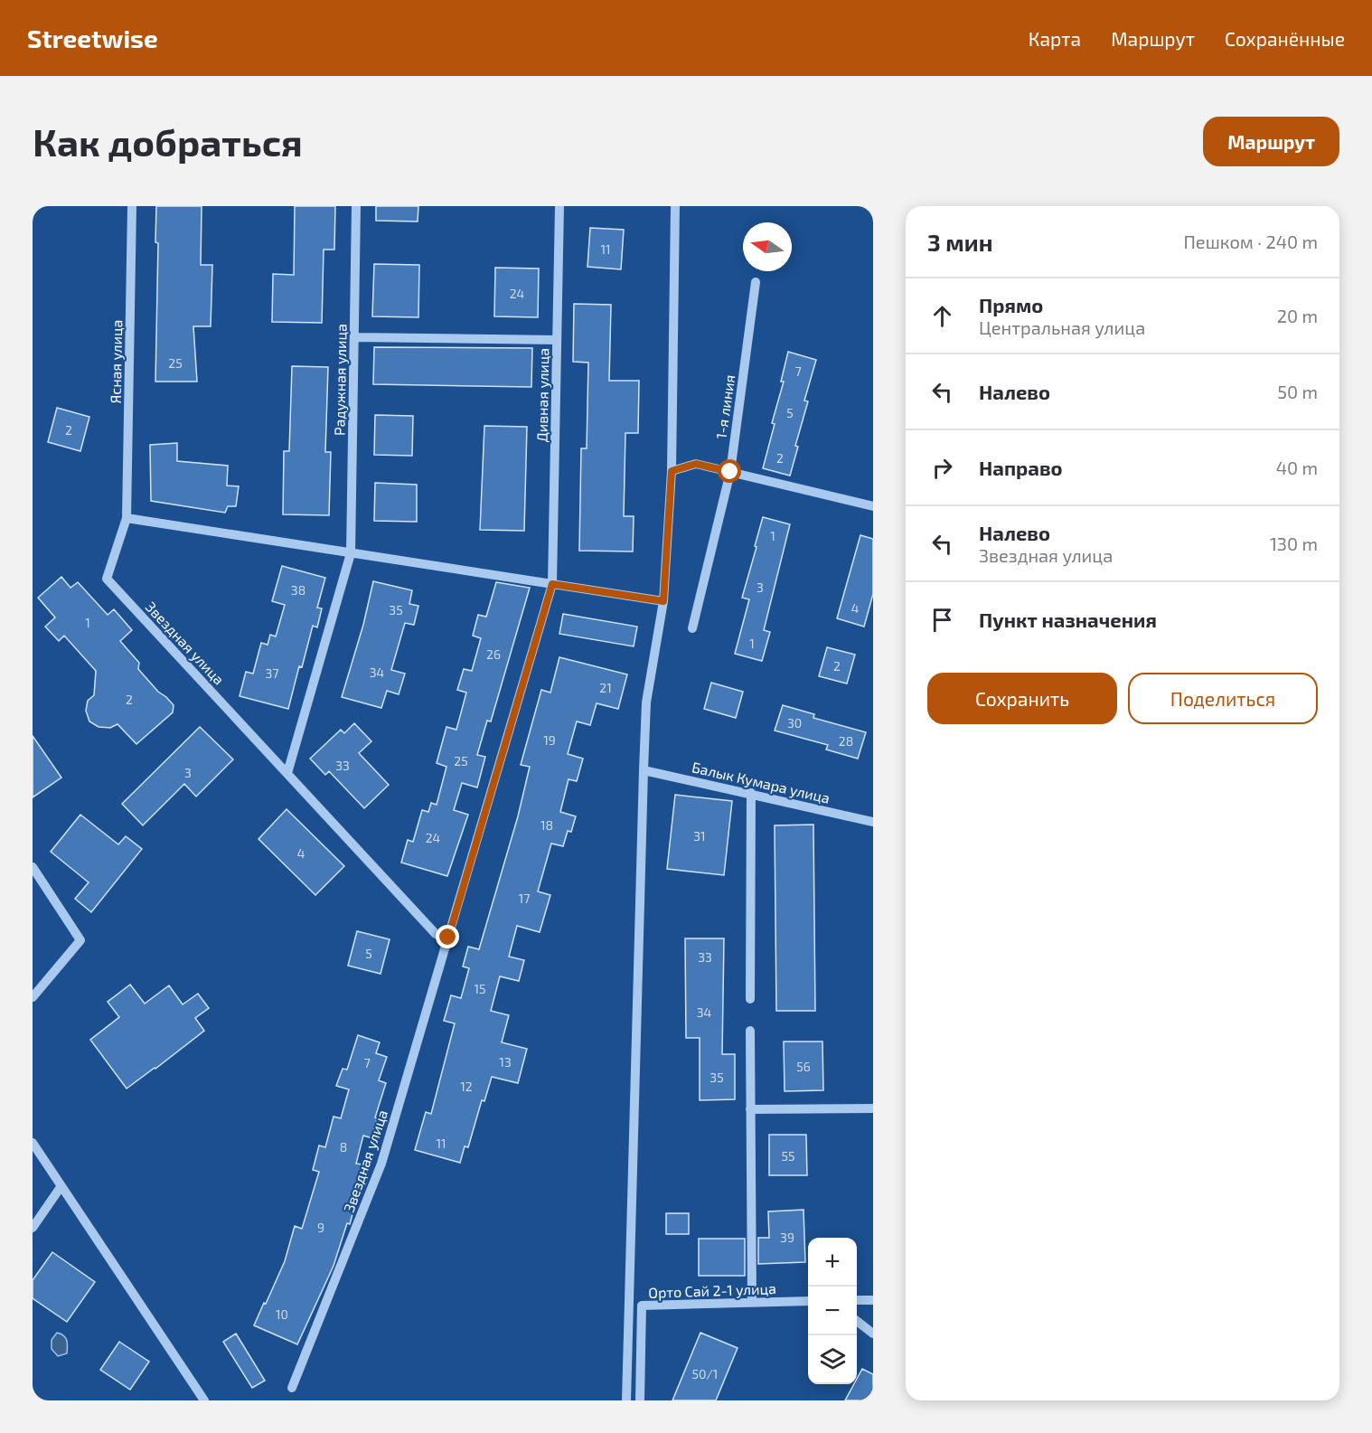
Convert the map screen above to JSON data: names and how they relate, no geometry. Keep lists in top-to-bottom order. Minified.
{"streets":{"street":["Ясная улица","Радужная улица","Дивная улица","1-я линия","Звездная улица","Балык Кумара улица","Орто Сай 2-1 улица"]},"crossings":[["Ясная улица","Звездная улица"],["Дивная улица","Звездная улица"]],"house_numbers":["11","24","25","7","5","2","2","1","3","38","4","35","1","1","26","2","34","37","21","2","30","19","28","25","33","3","18","31","24","4","17","5","33","15","34","13","7","56","35","12","11","8","55","9","39","10","50/1"],"north":"left","page":{"header":"Streetwise","nav":["Карта","Маршрут","Сохранённые"],"buttons":["Маршрут",["Сохранить","Поделиться"]],"title":"Как добраться","heading":["3 мин","Пешком · 240 m"],"list":[["Прямо","Центральная улица","20 m"],["Налево","50 m"],["Направо","40 m"],["Налево","Звездная улица","130 m"],"Пункт назначения"],"map_buttons":["+","−"]}}
